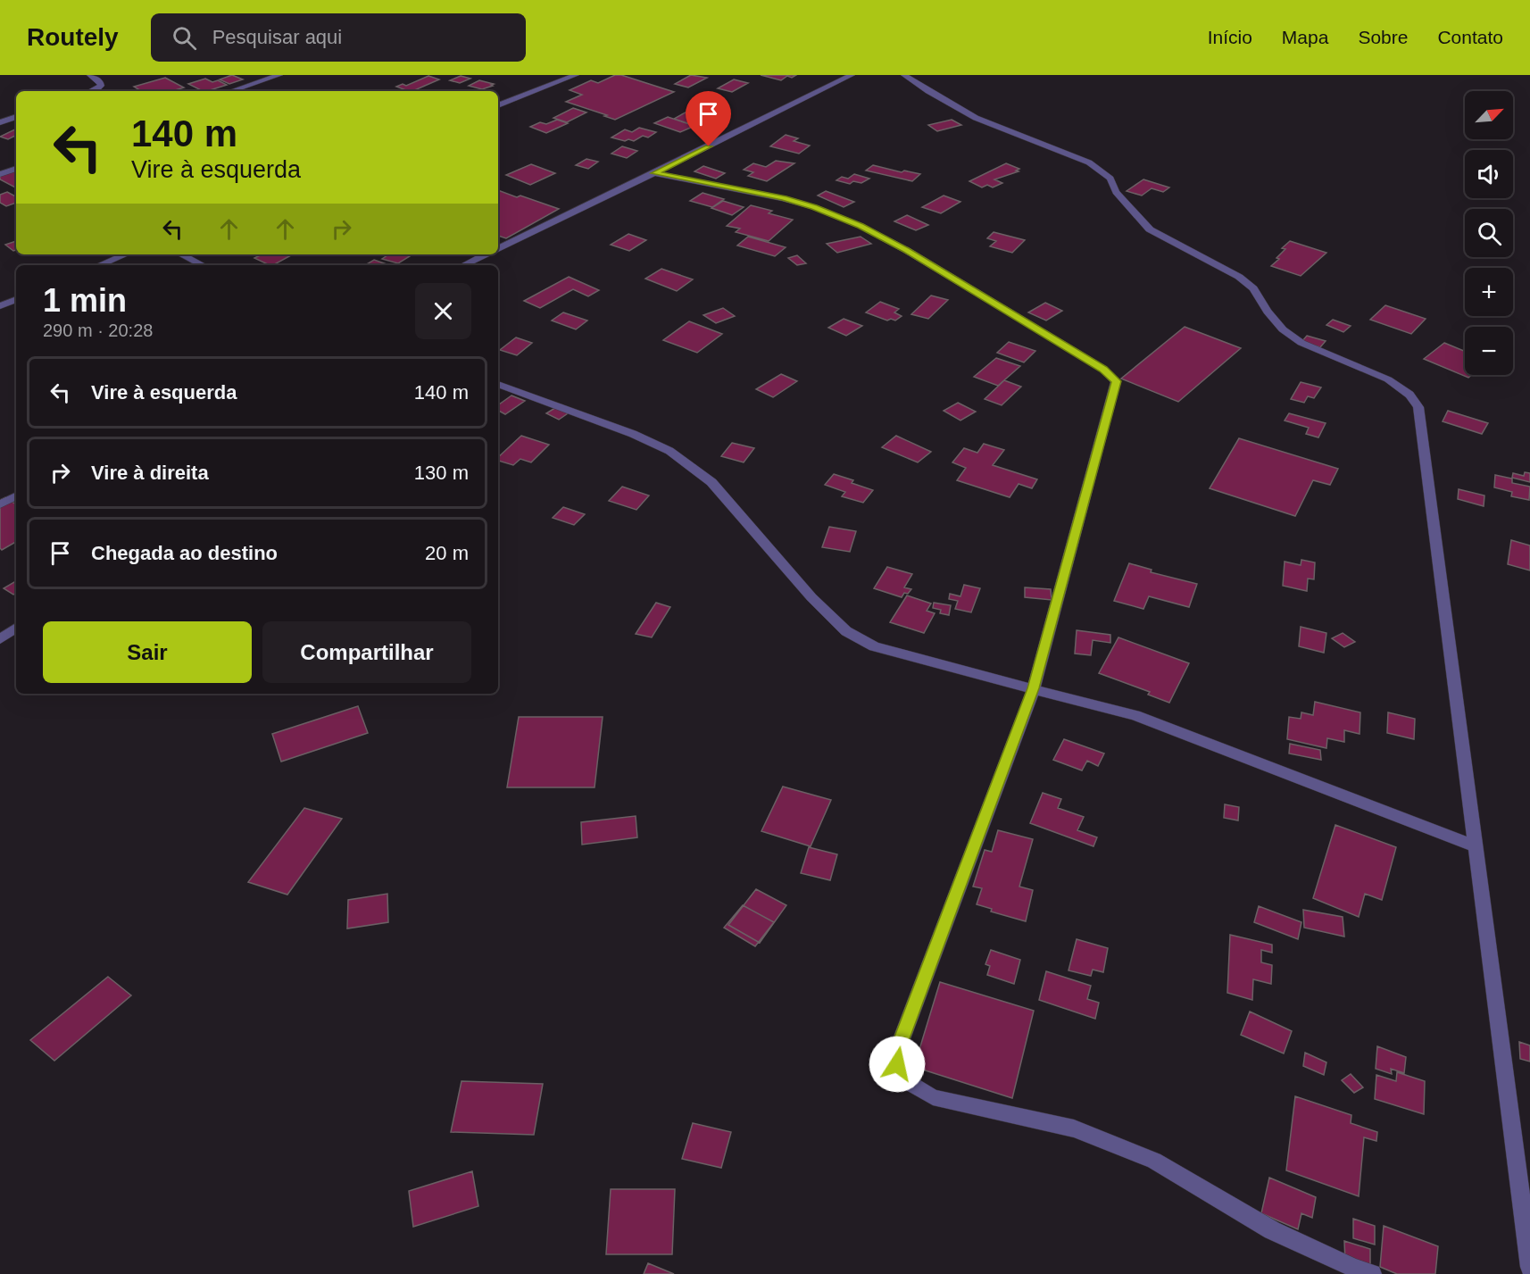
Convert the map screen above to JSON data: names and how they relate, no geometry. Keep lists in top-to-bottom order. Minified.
{"north":"top right","page":{"header":"Routely","search":"Pesquisar aqui","nav":["Início","Mapa","Sobre","Contato"],"map_buttons":["+","−"],"turn":["140 m","Vire à esquerda"],"heading":["1 min","290 m · 20:28"],"list":[{"name":"Vire à esquerda","value":"140 m"},{"name":"Vire à direita","value":"130 m"},{"name":"Chegada ao destino","value":"20 m"}],"buttons":["Sair","Compartilhar"]}}
